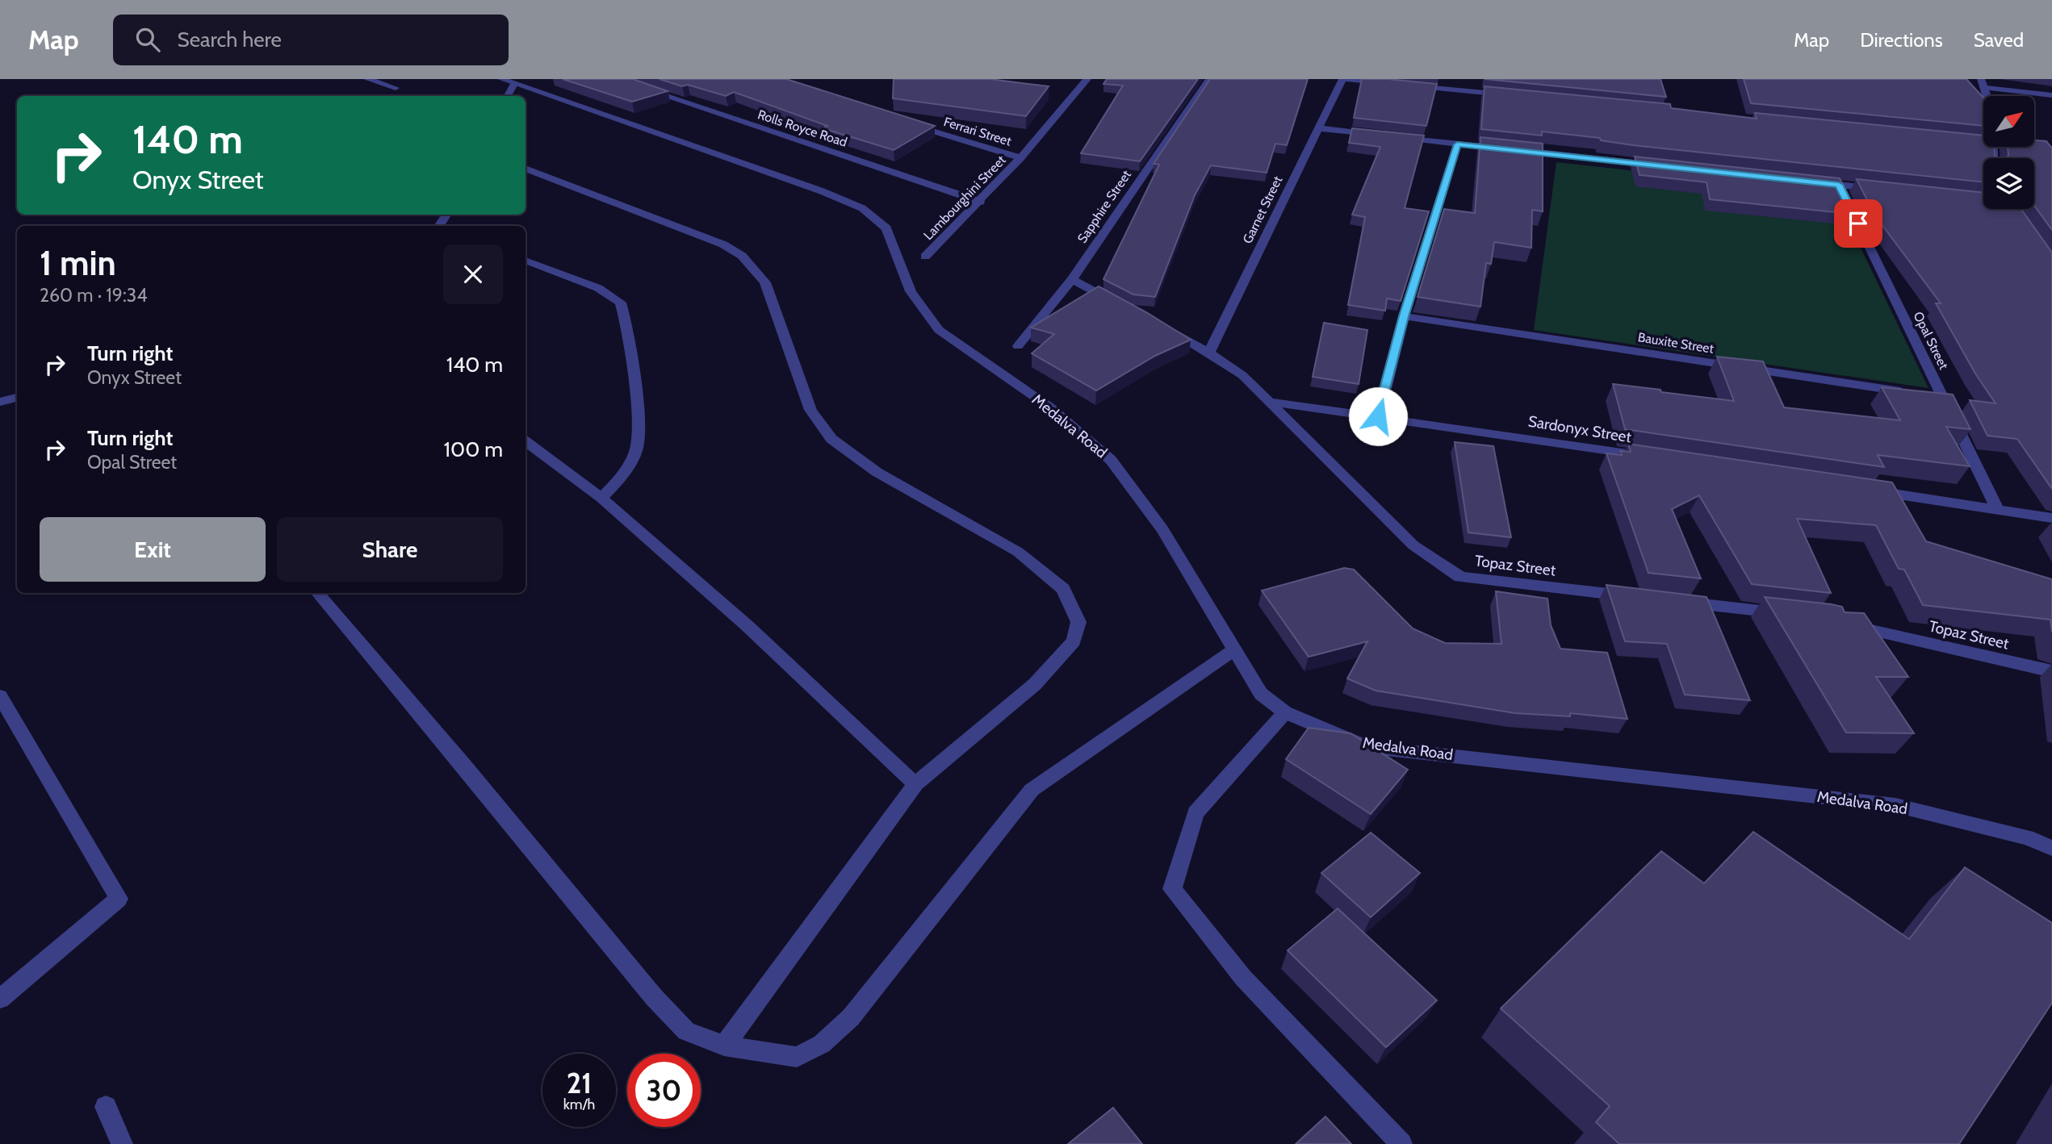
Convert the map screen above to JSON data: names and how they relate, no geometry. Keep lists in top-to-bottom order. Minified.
{"streets":{"street":["Rolls Royce Road","Ferrari Street","Lambourghini Street","Sapphire Street","Garnet Street","Opal Street","Bauxite Street","Medalva Road","Sardonyx Street","Topaz Street"]},"crossings":[["Rolls Royce Road","Lambourghini Street"],["Ferrari Street","Lambourghini Street"],["Garnet Street","Topaz Street"],["Sardonyx Street","Topaz Street"]],"north":"top right","page":{"header":"Map","search":"Search here","nav":["Map","Directions","Saved"],"turn":["140 m","Onyx Street"],"heading":["1 min","260 m · 19:34"],"list":[{"name":"Turn right","note":"Onyx Street","value":"140 m"},{"name":"Turn right","note":"Opal Street","value":"100 m"}],"buttons":["Exit","Share"],"speed":"21 km/h","limit":"30"}}
